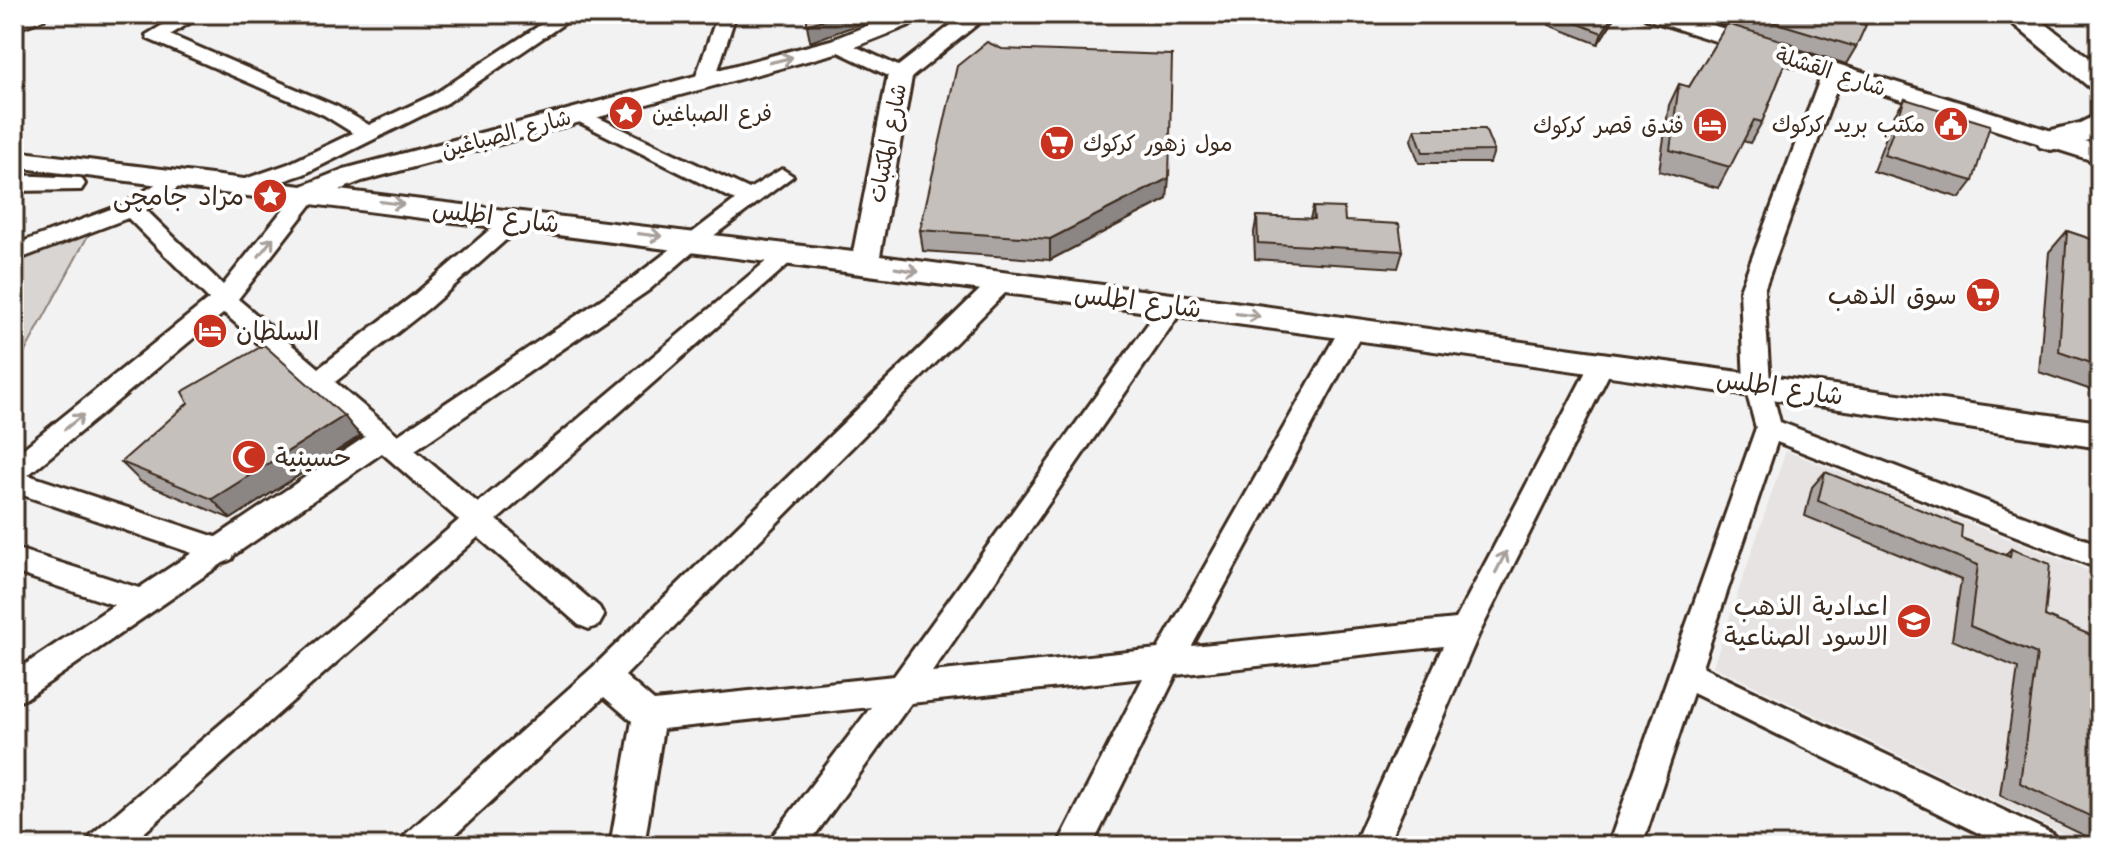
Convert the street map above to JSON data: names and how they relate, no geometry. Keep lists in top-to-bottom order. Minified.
{"streets":{"street":["شارع القشلة","شارع الصباغين","شارع المكتبات","شارع اطلس"]},"crossings":[["شارع الصباغين","شارع اطلس"],["شارع المكتبات","شارع اطلس"]],"one_way":["شارع اطلس"],"places":{"place":["فرع الصباغين","مراد جامچی"],"public building":["مكتب بريد كركوك"],"hotel":["فندق قصر كركوك","السلطان"],"supermarket":["مول زهور كركوك","سوق الذهب"],"mosque":["حسينية"],"school or university":["اعدادية الذهب الاسود الصناعية"]}}
